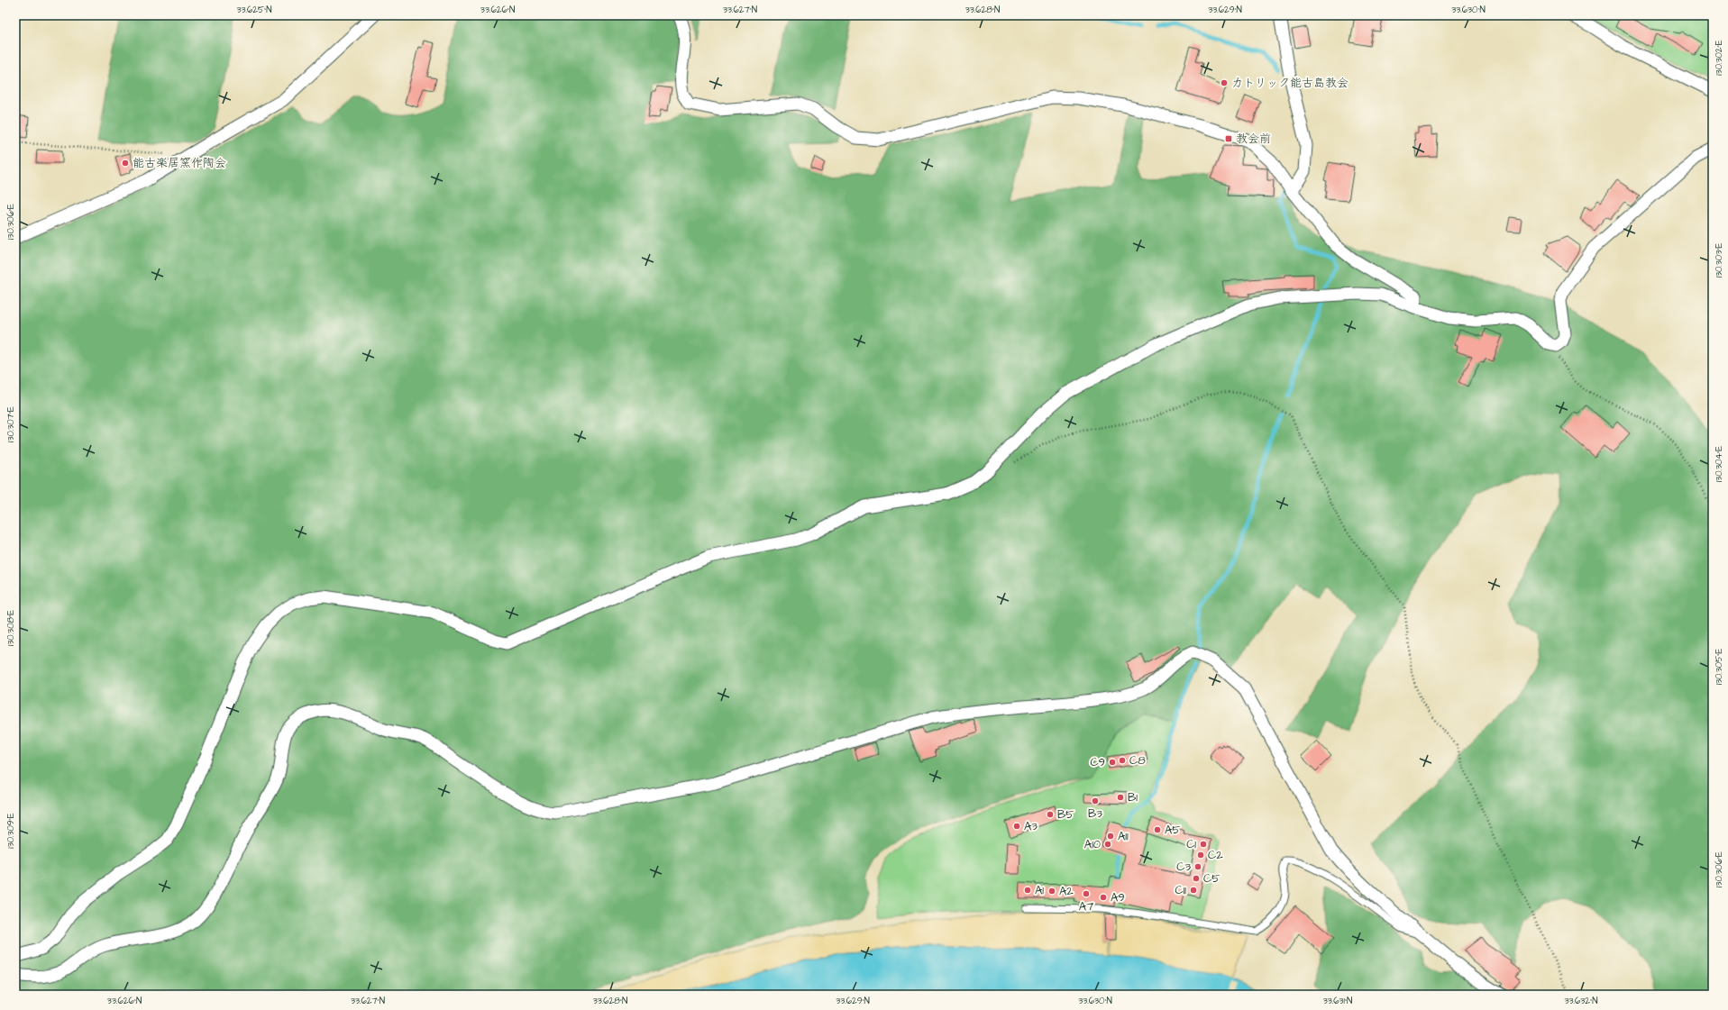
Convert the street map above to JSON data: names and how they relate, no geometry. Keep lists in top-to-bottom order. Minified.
{"places":{"other":["カトリック能古島教会","能古楽居窯作陶会","C8","C9","B1","B3","B5","A3","A5","A11","A10","C1","C2","C3","C5","A1","C11","A2","A7","A9"],"transit":["教会前"]},"coordinates":["33.625°N","33.626°N","33.627°N","33.628°N","33.629°N","33.630°N","130.302°E","130.306°E","130.303°E","130.307°E","130.304°E","130.308°E","130.305°E","130.309°E","33.631°N","33.632°N"]}
